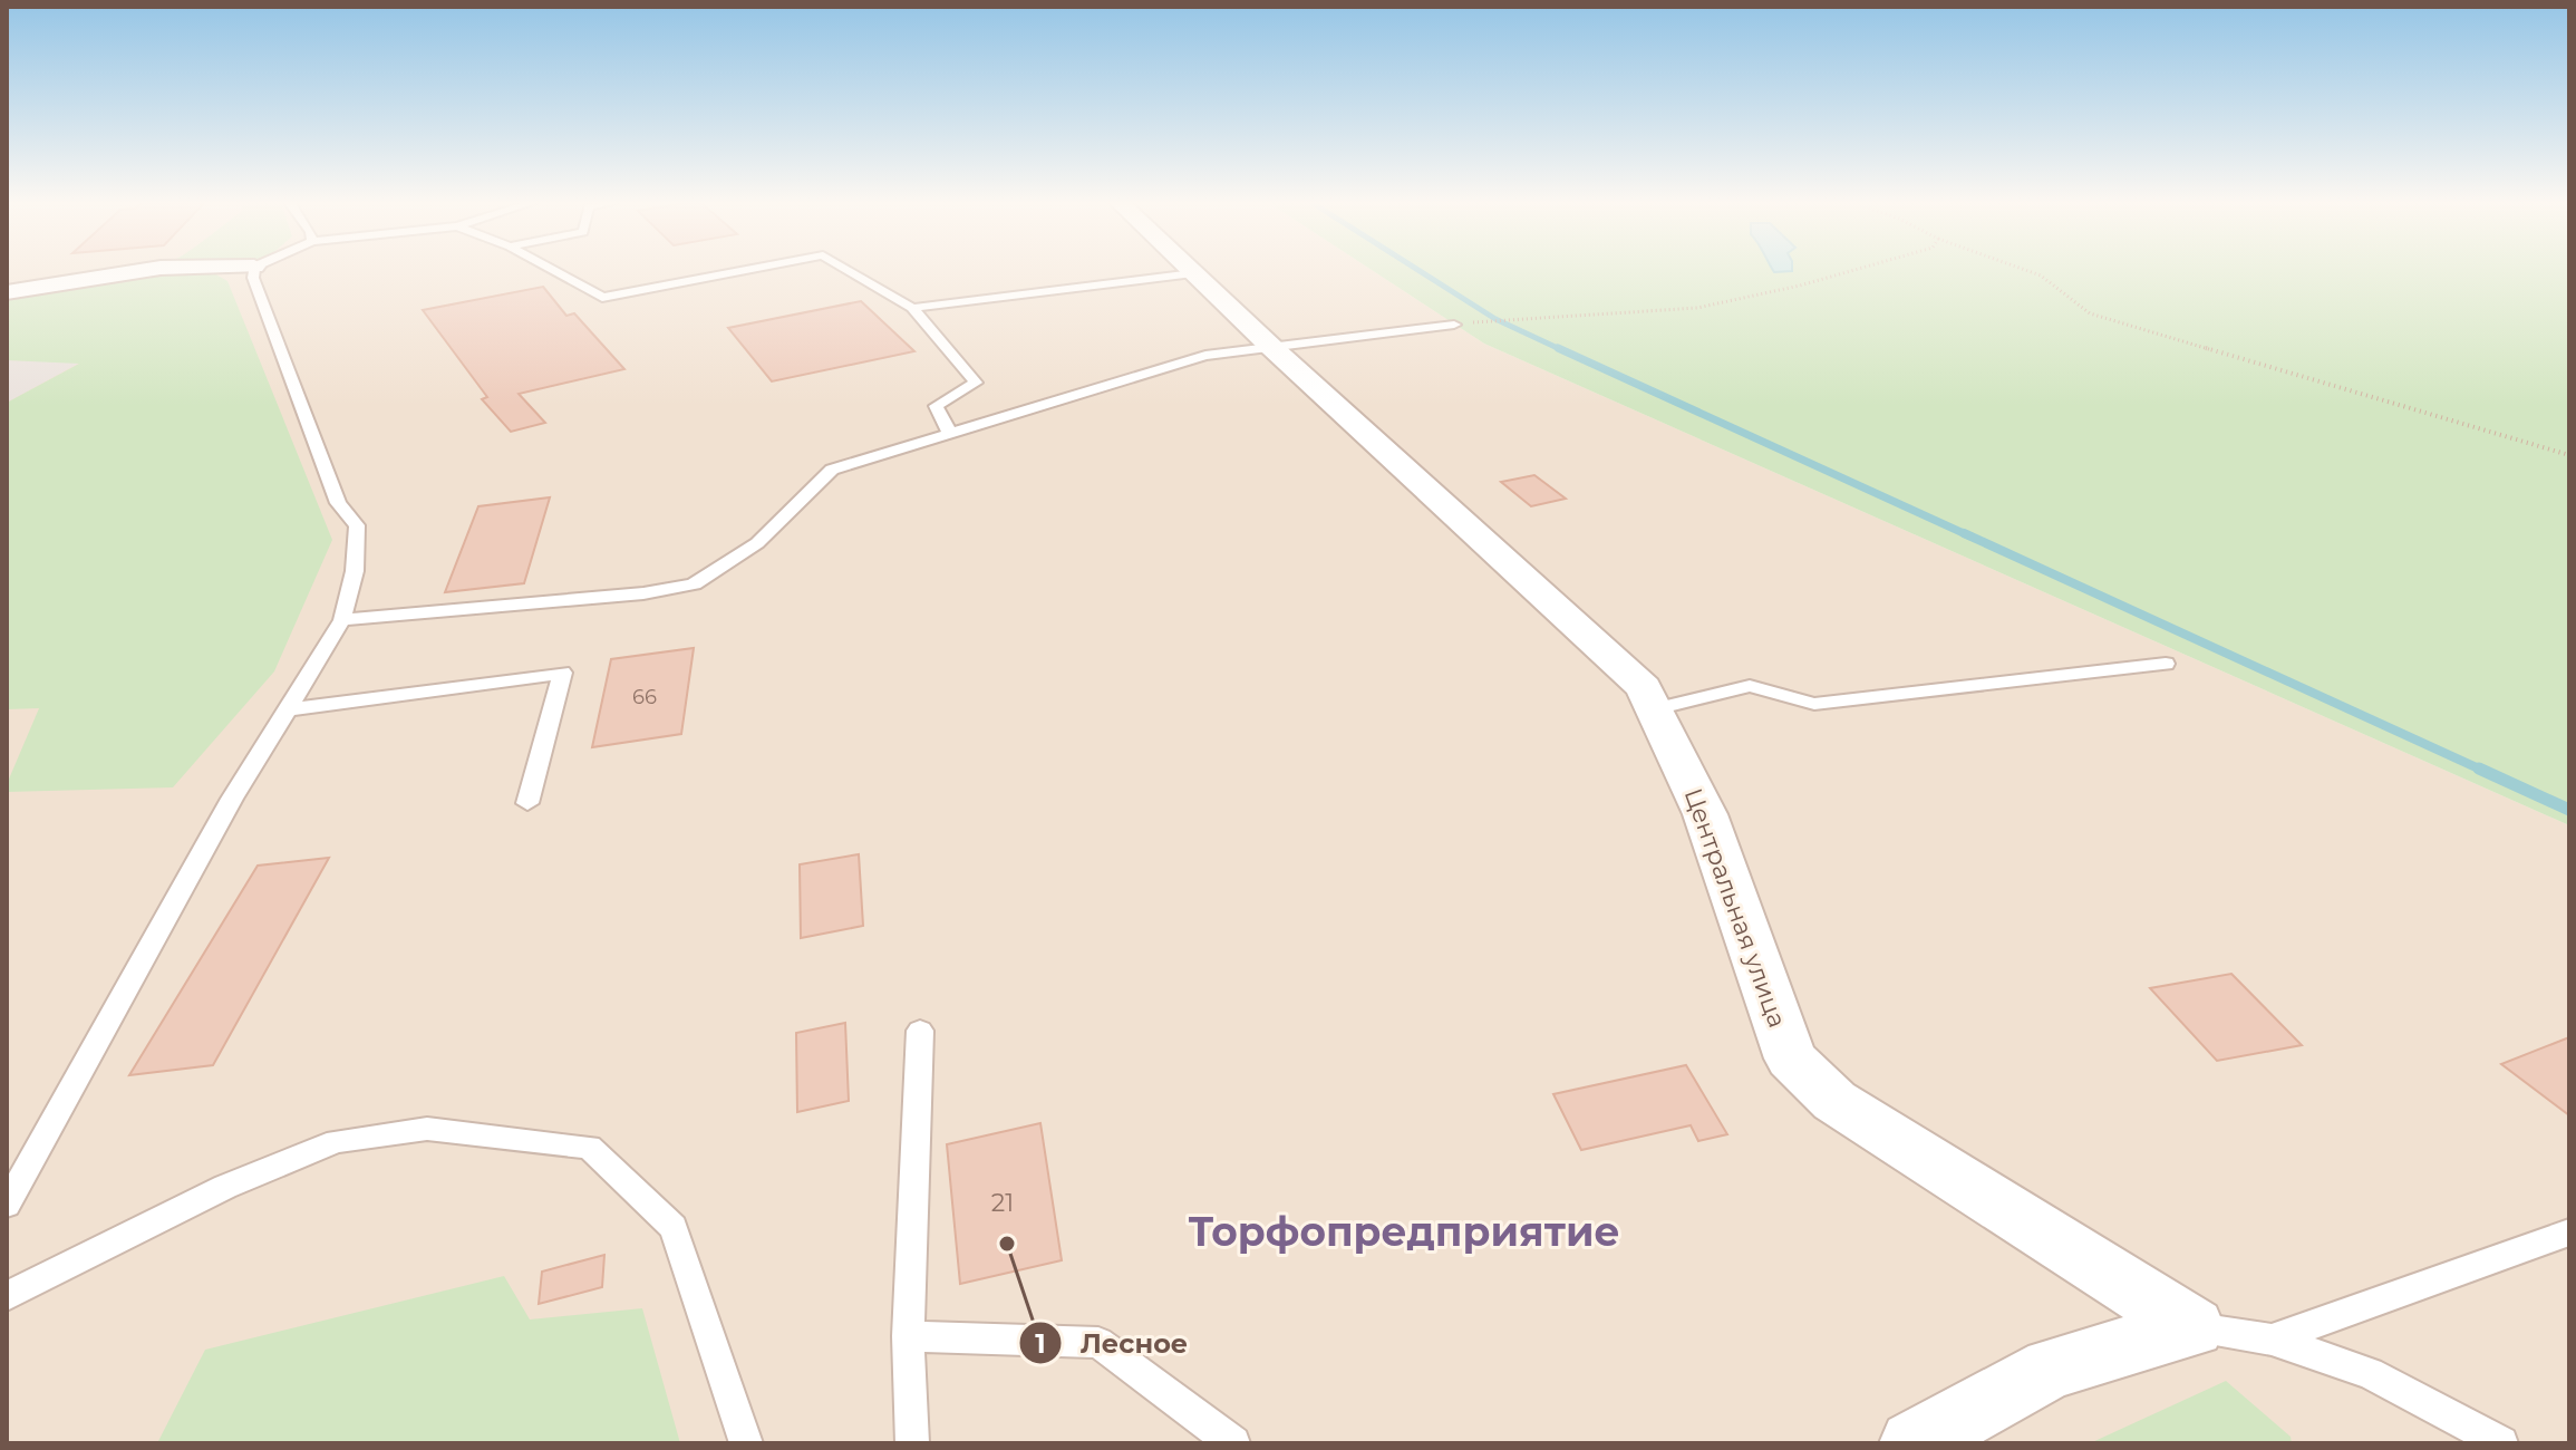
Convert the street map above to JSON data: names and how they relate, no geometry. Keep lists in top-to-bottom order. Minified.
{"streets":{"street":["Центральная улица"]},"districts":["Торфопредприятие"],"places":["Лесное"],"house_numbers":["66","21"]}
